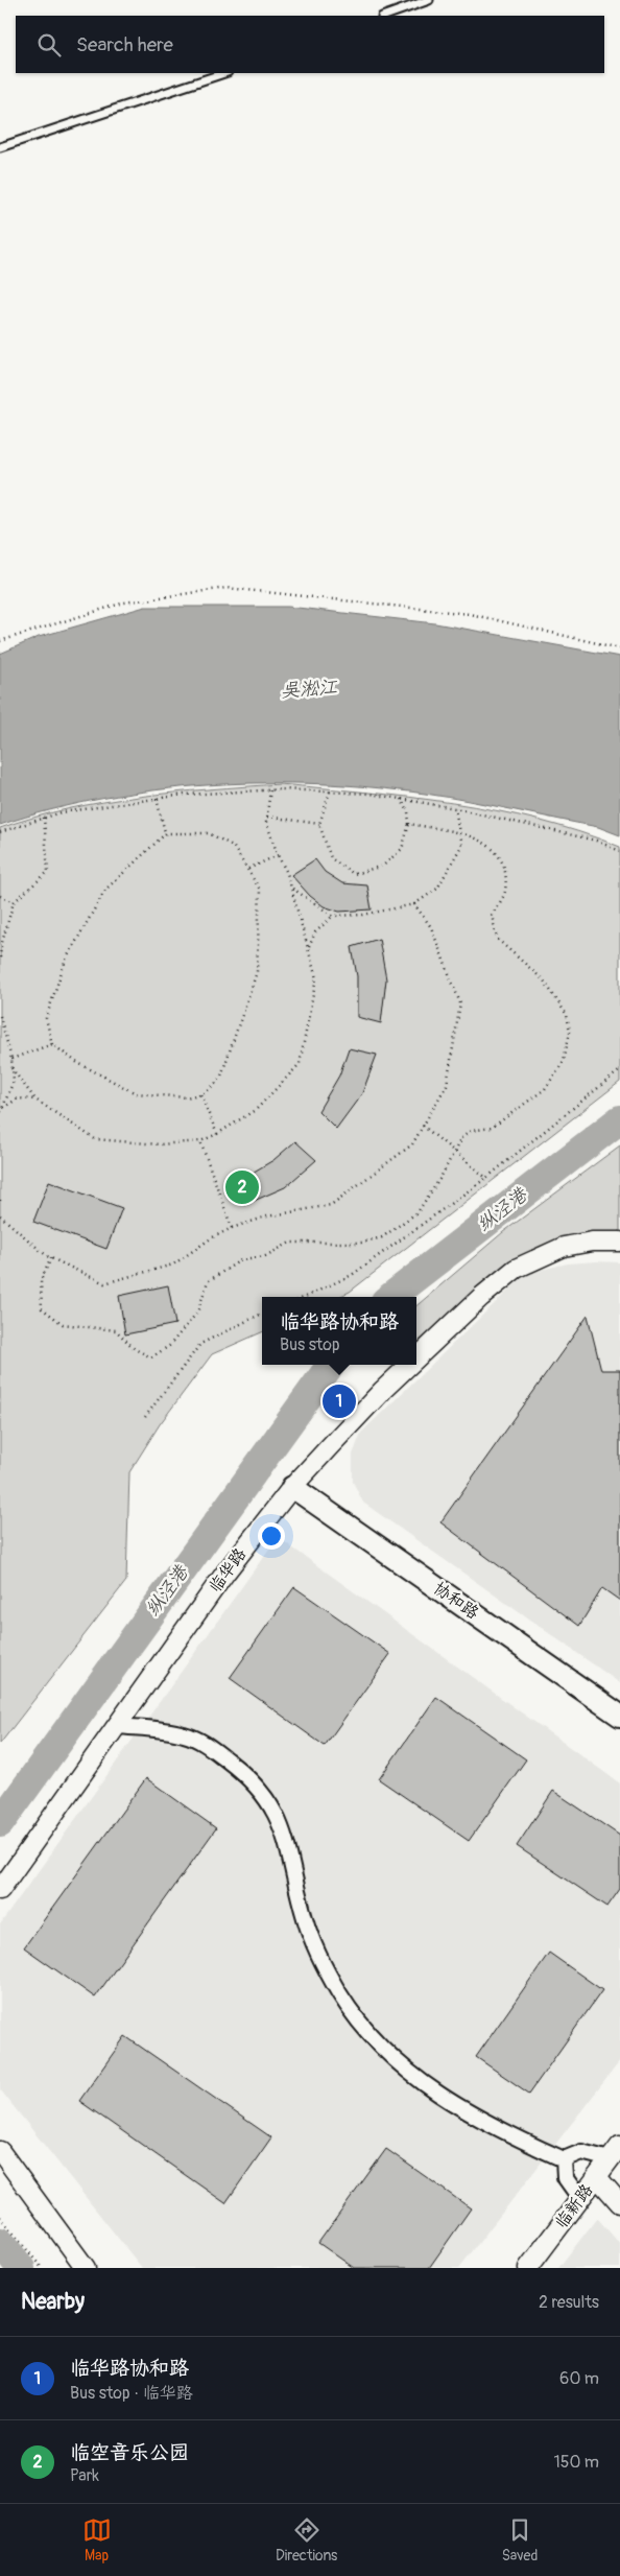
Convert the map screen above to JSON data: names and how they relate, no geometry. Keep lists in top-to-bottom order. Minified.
{"streets":{"main road":["协和路"],"street":["临华路","临新路"]},"crossings":[["临华路","协和路"]],"water":["吴淞江","纵泾港"],"page":{"search":"Search here","pins":["2","1"],"popup":["临华路协和路","Bus stop"],"heading":["Nearby","2 results"],"list":[{"mark":"1","name":"临华路协和路","note":"Bus stop · 临华路","value":"60 m"},{"mark":"2","name":"临空音乐公园","note":"Park","value":"150 m"}],"nav":["Map","Directions","Saved"]}}
